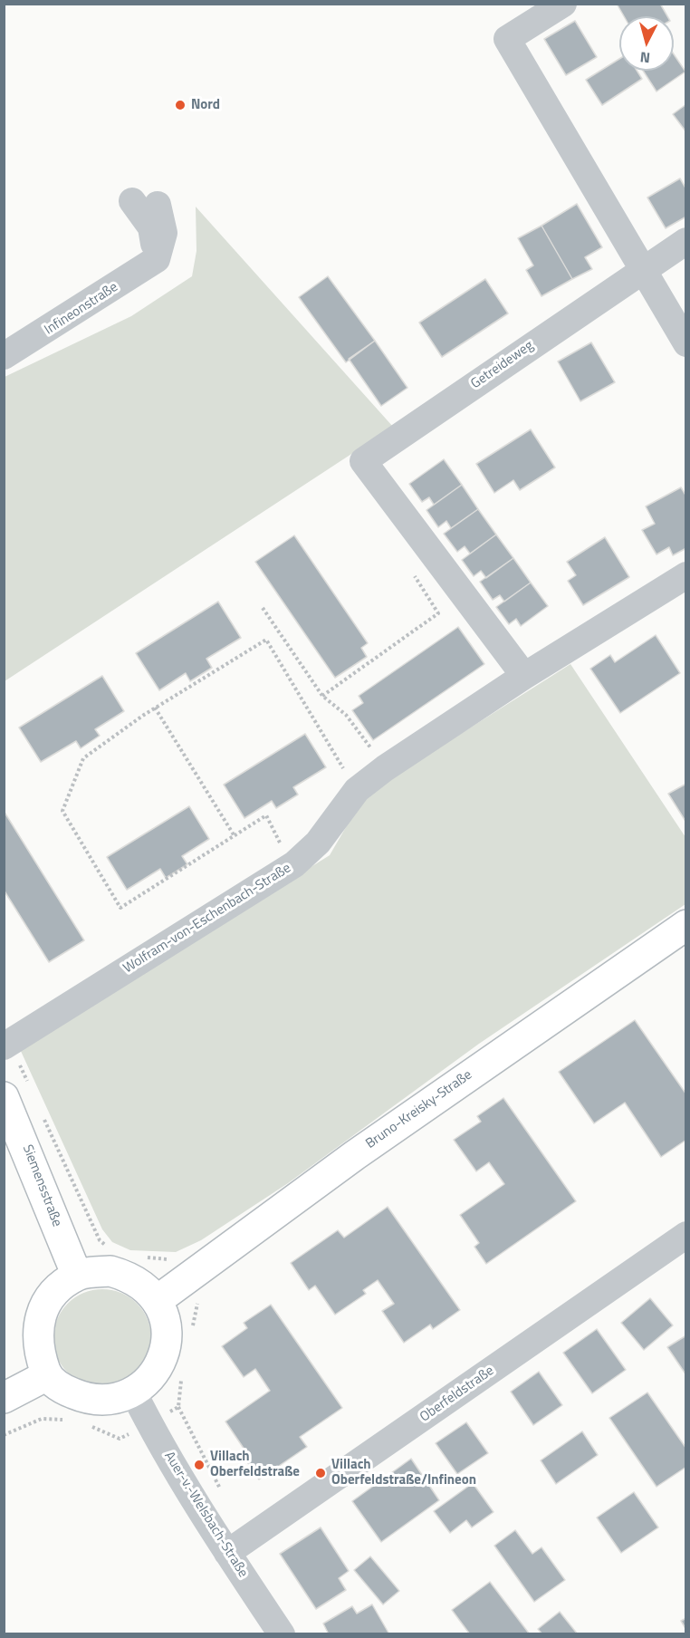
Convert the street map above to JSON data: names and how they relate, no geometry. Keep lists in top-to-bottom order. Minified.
{"streets":{"street":["Infineonstraße","Getreideweg","Wolfram-von-Eschenbach-Straße","Bruno-Kreisky-Straße","Siemensstraße","Oberfeldstraße","Auer-v.-Welsbach-Straße"]},"crossings":[["Getreideweg","Wolfram-von-Eschenbach-Straße"],["Bruno-Kreisky-Straße","Siemensstraße"],["Bruno-Kreisky-Straße","Auer-v.-Welsbach-Straße"],["Siemensstraße","Auer-v.-Welsbach-Straße"],["Oberfeldstraße","Auer-v.-Welsbach-Straße"]],"places":["Nord","Villach Oberfeldstraße","Villach Oberfeldstraße/Infineon"],"north":"bottom"}
